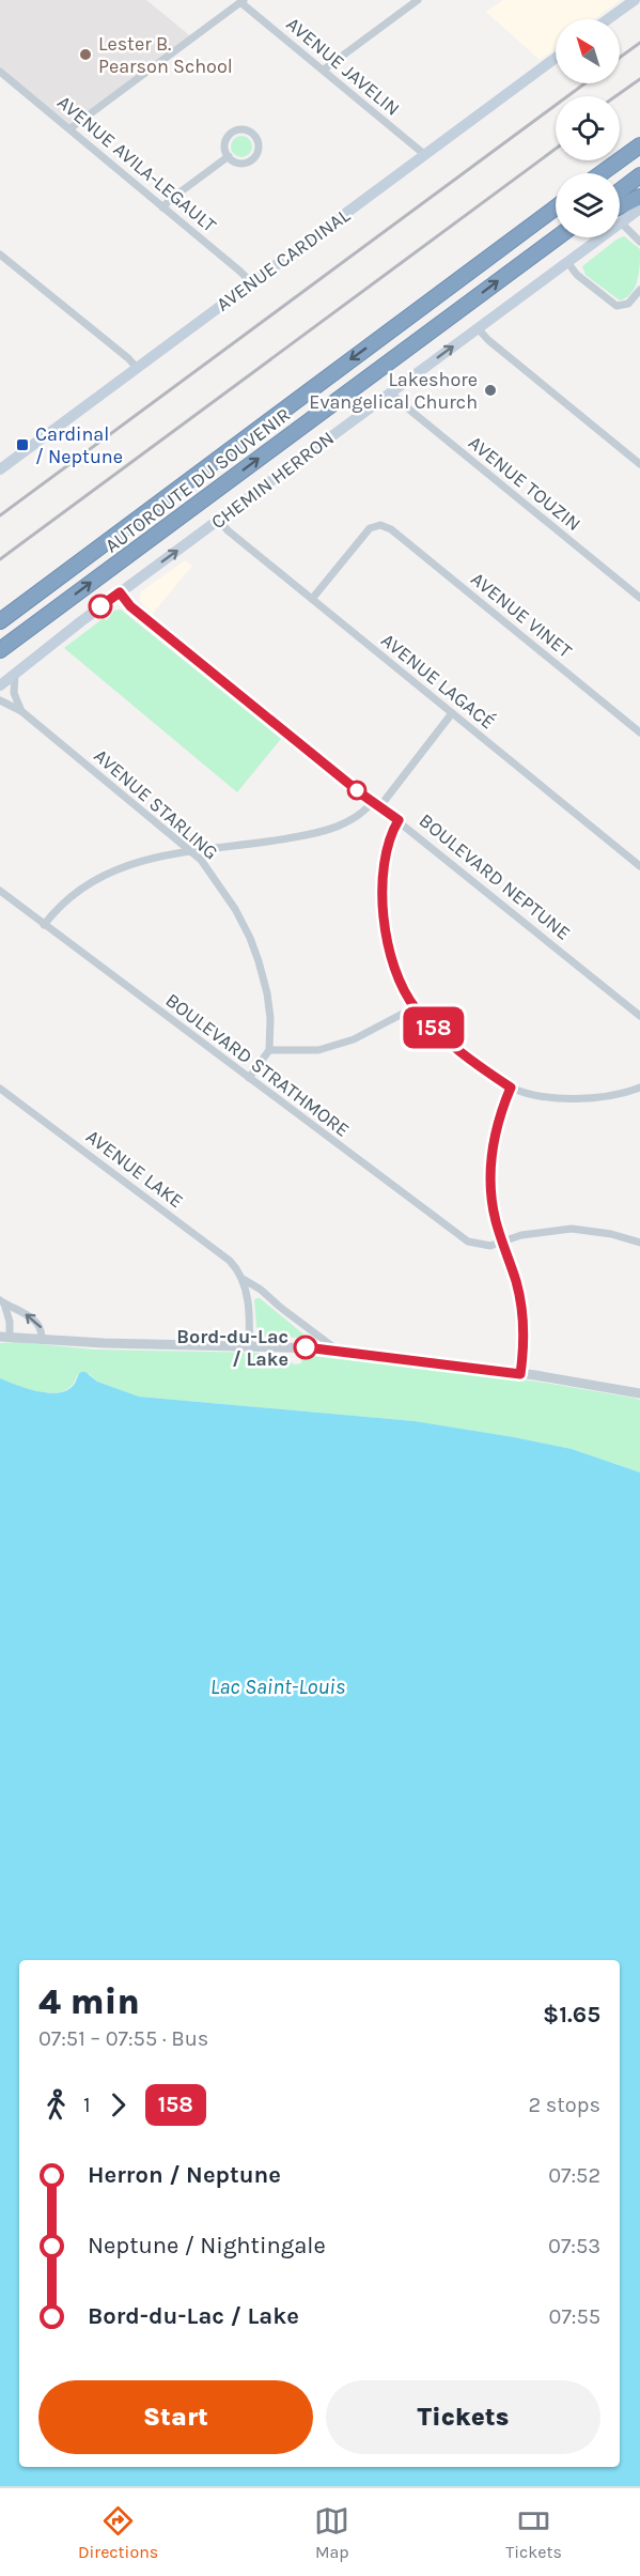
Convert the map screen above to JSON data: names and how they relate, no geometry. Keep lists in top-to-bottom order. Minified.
{"streets":{"highway":["AUTOROUTE DU SOUVENIR"],"main road":["AVENUE CARDINAL","CHEMIN HERRON"],"street":["AVENUE JAVELIN","AVENUE AVILA-LEGAULT","AVENUE TOUZIN","AVENUE VINET","AVENUE LAGACÉ","AVENUE STARLING","BOULEVARD NEPTUNE","BOULEVARD STRATHMORE","AVENUE LAKE"]},"crossings":[["AVENUE JAVELIN","AVENUE CARDINAL"],["AVENUE AVILA-LEGAULT","AVENUE CARDINAL"],["CHEMIN HERRON","AVENUE TOUZIN"],["CHEMIN HERRON","AVENUE LAGACÉ"],["CHEMIN HERRON","BOULEVARD NEPTUNE"],["AVENUE VINET","AVENUE LAGACÉ"]],"water":["Lac Saint-Louis"],"places":{"other":["Lester B. Pearson School","Lakeshore Evangelical Church","Bord-du-Lac / Lake"],"transit":["Cardinal / Neptune"]},"lines":["bus line 158"],"north":"top left","page":{"on_map":"158","heading":["4 min","07:51 – 07:55 · Bus","$1.65"],"legs":["1","158","2 stops"],"list":[{"name":"Herron / Neptune","value":"07:52"},{"name":"Neptune / Nightingale","value":"07:53"},{"name":"Bord-du-Lac / Lake","value":"07:55"}],"buttons":["Start","Tickets"],"tabs":["Directions","Map","Tickets"]}}
